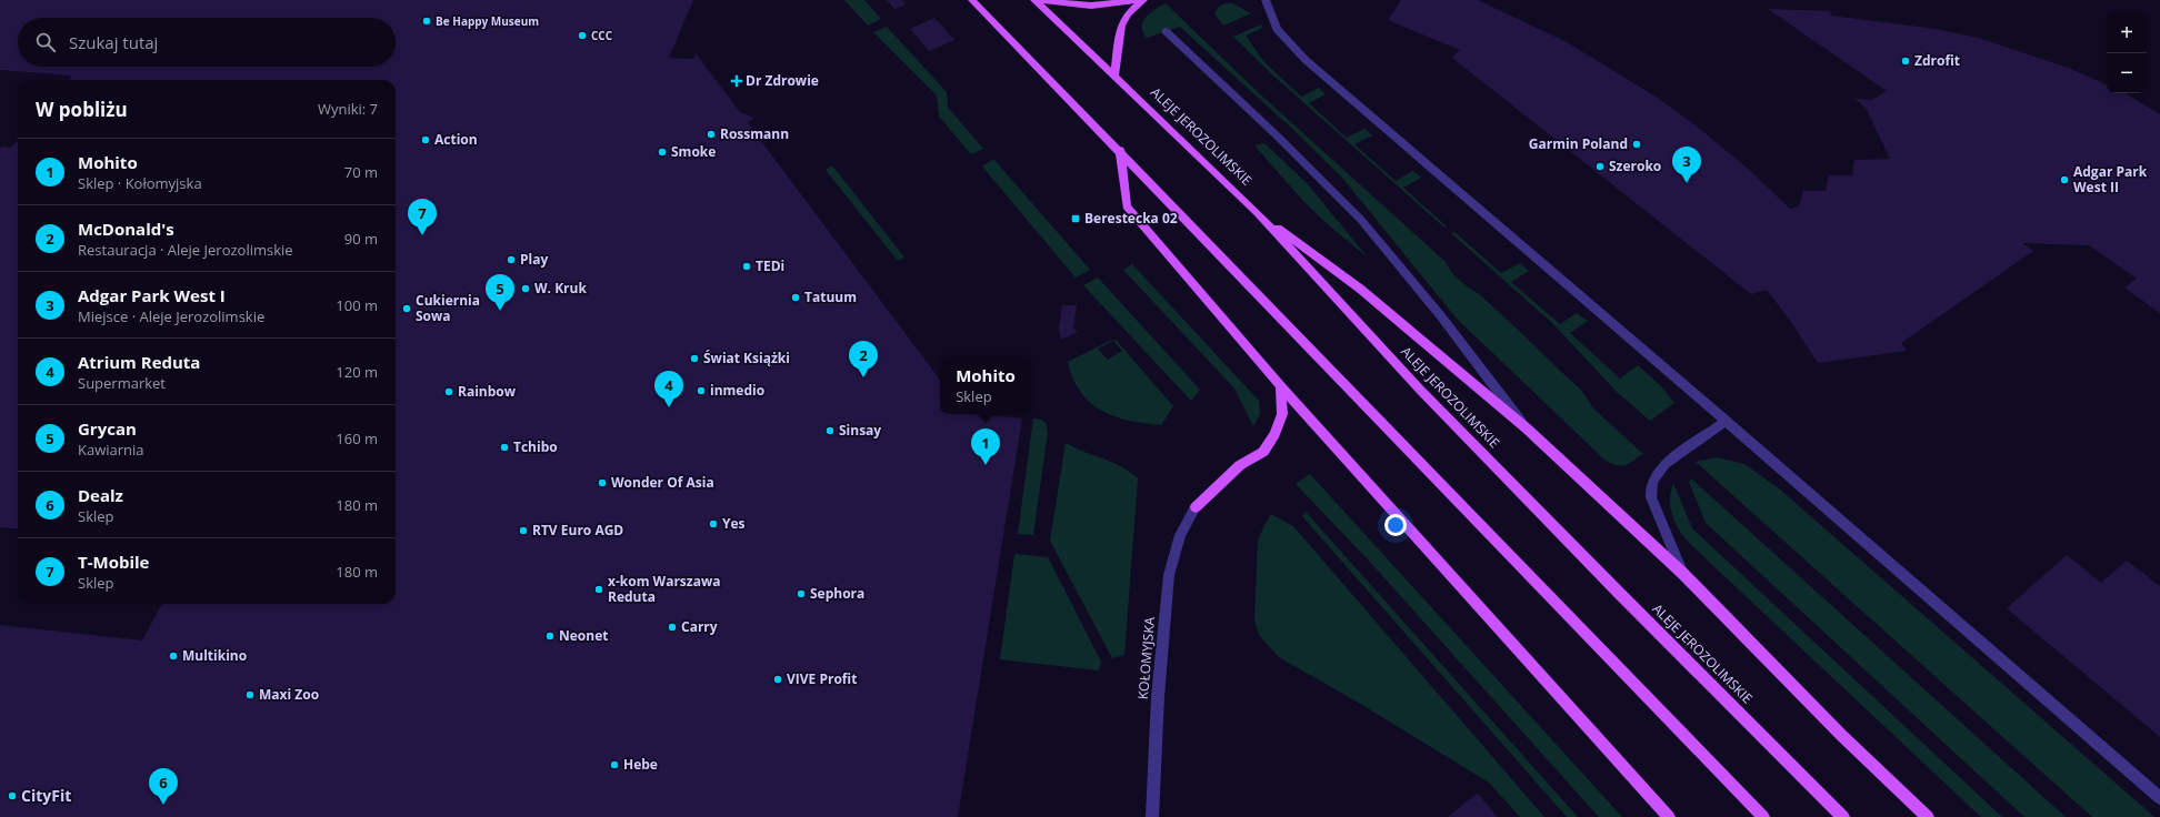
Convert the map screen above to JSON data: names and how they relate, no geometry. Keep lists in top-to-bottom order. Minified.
{"streets":{"main road":["ALEJE JEROZOLIMSKIE"],"street":["KOŁOMYJSKA"]},"places":{"other":["Be Happy Museum","CCC","Zdrofit","Rossmann","Action","Garmin Poland","Smoke","Szeroko","Adgar Park West II","Play","TEDi","W. Kruk","Tatuum","Cukiernia Sowa","Świat Książki","inmedio","Rainbow","Sinsay","Tchibo","Wonder Of Asia","Yes","RTV Euro AGD","x-kom Warszawa Reduta","Sephora","Carry","Neonet","Multikino","VIVE Profit","Maxi Zoo","Hebe","CityFit"],"health":["Dr Zdrowie"],"transit":["Berestecka 02"]},"page":{"map_buttons":["+","−"],"search":"Szukaj tutaj","heading":["W pobliżu","Wyniki: 7"],"list":[{"mark":"1","name":"Mohito","note":"Sklep · Kołomyjska","value":"70 m"},{"mark":"2","name":"McDonald's","note":"Restauracja · Aleje Jerozolimskie","value":"90 m"},{"mark":"3","name":"Adgar Park West I","note":"Miejsce · Aleje Jerozolimskie","value":"100 m"},{"mark":"4","name":"Atrium Reduta","note":"Supermarket","value":"120 m"},{"mark":"5","name":"Grycan","note":"Kawiarnia","value":"160 m"},{"mark":"6","name":"Dealz","note":"Sklep","value":"180 m"},{"mark":"7","name":"T-Mobile","note":"Sklep","value":"180 m"}],"pins":["3","7","5","2","4","1","6"],"popup":["Mohito","Sklep"]}}
